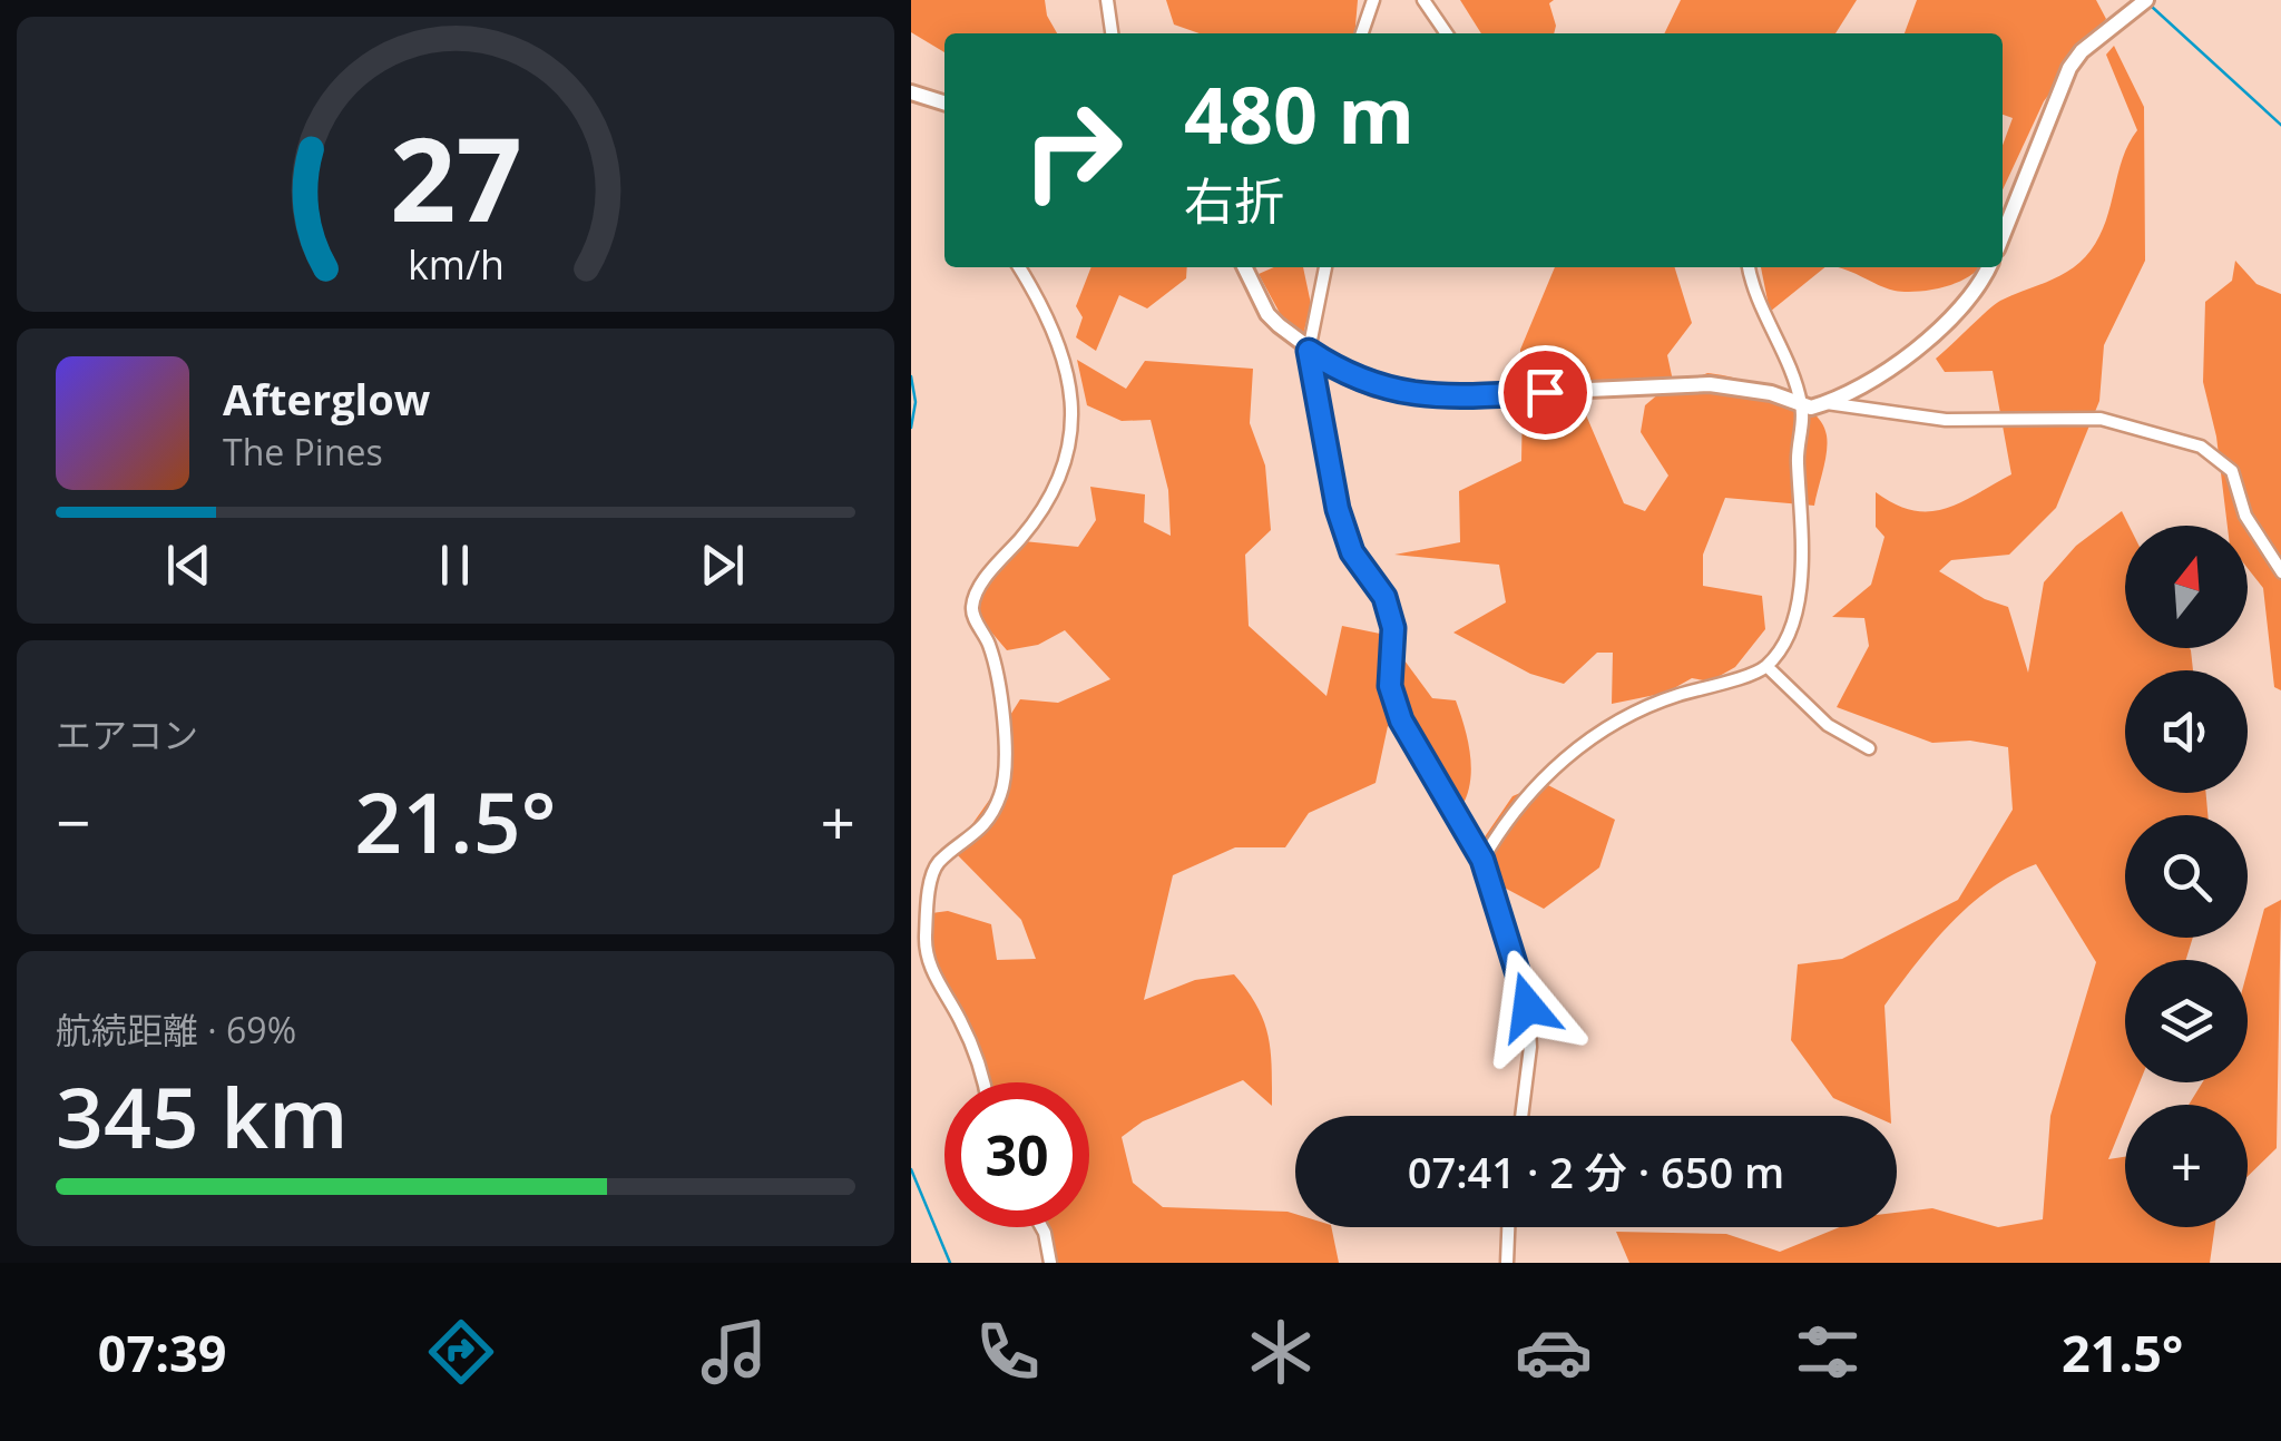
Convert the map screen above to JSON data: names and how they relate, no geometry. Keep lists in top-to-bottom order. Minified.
{"north":"top","page":{"turn":["480 m","右折"],"song":["Afterglow","The Pines"],"map_buttons":"+","tile":["エアコン",["航続距離 · 69%","345 km"]],"heat":["−","21.5°","+"],"limit":"30","trip":"07:41 · 2 分 · 650 m","tabs":["07:39","21.5°"],"gauge":["27","km/h"]}}
